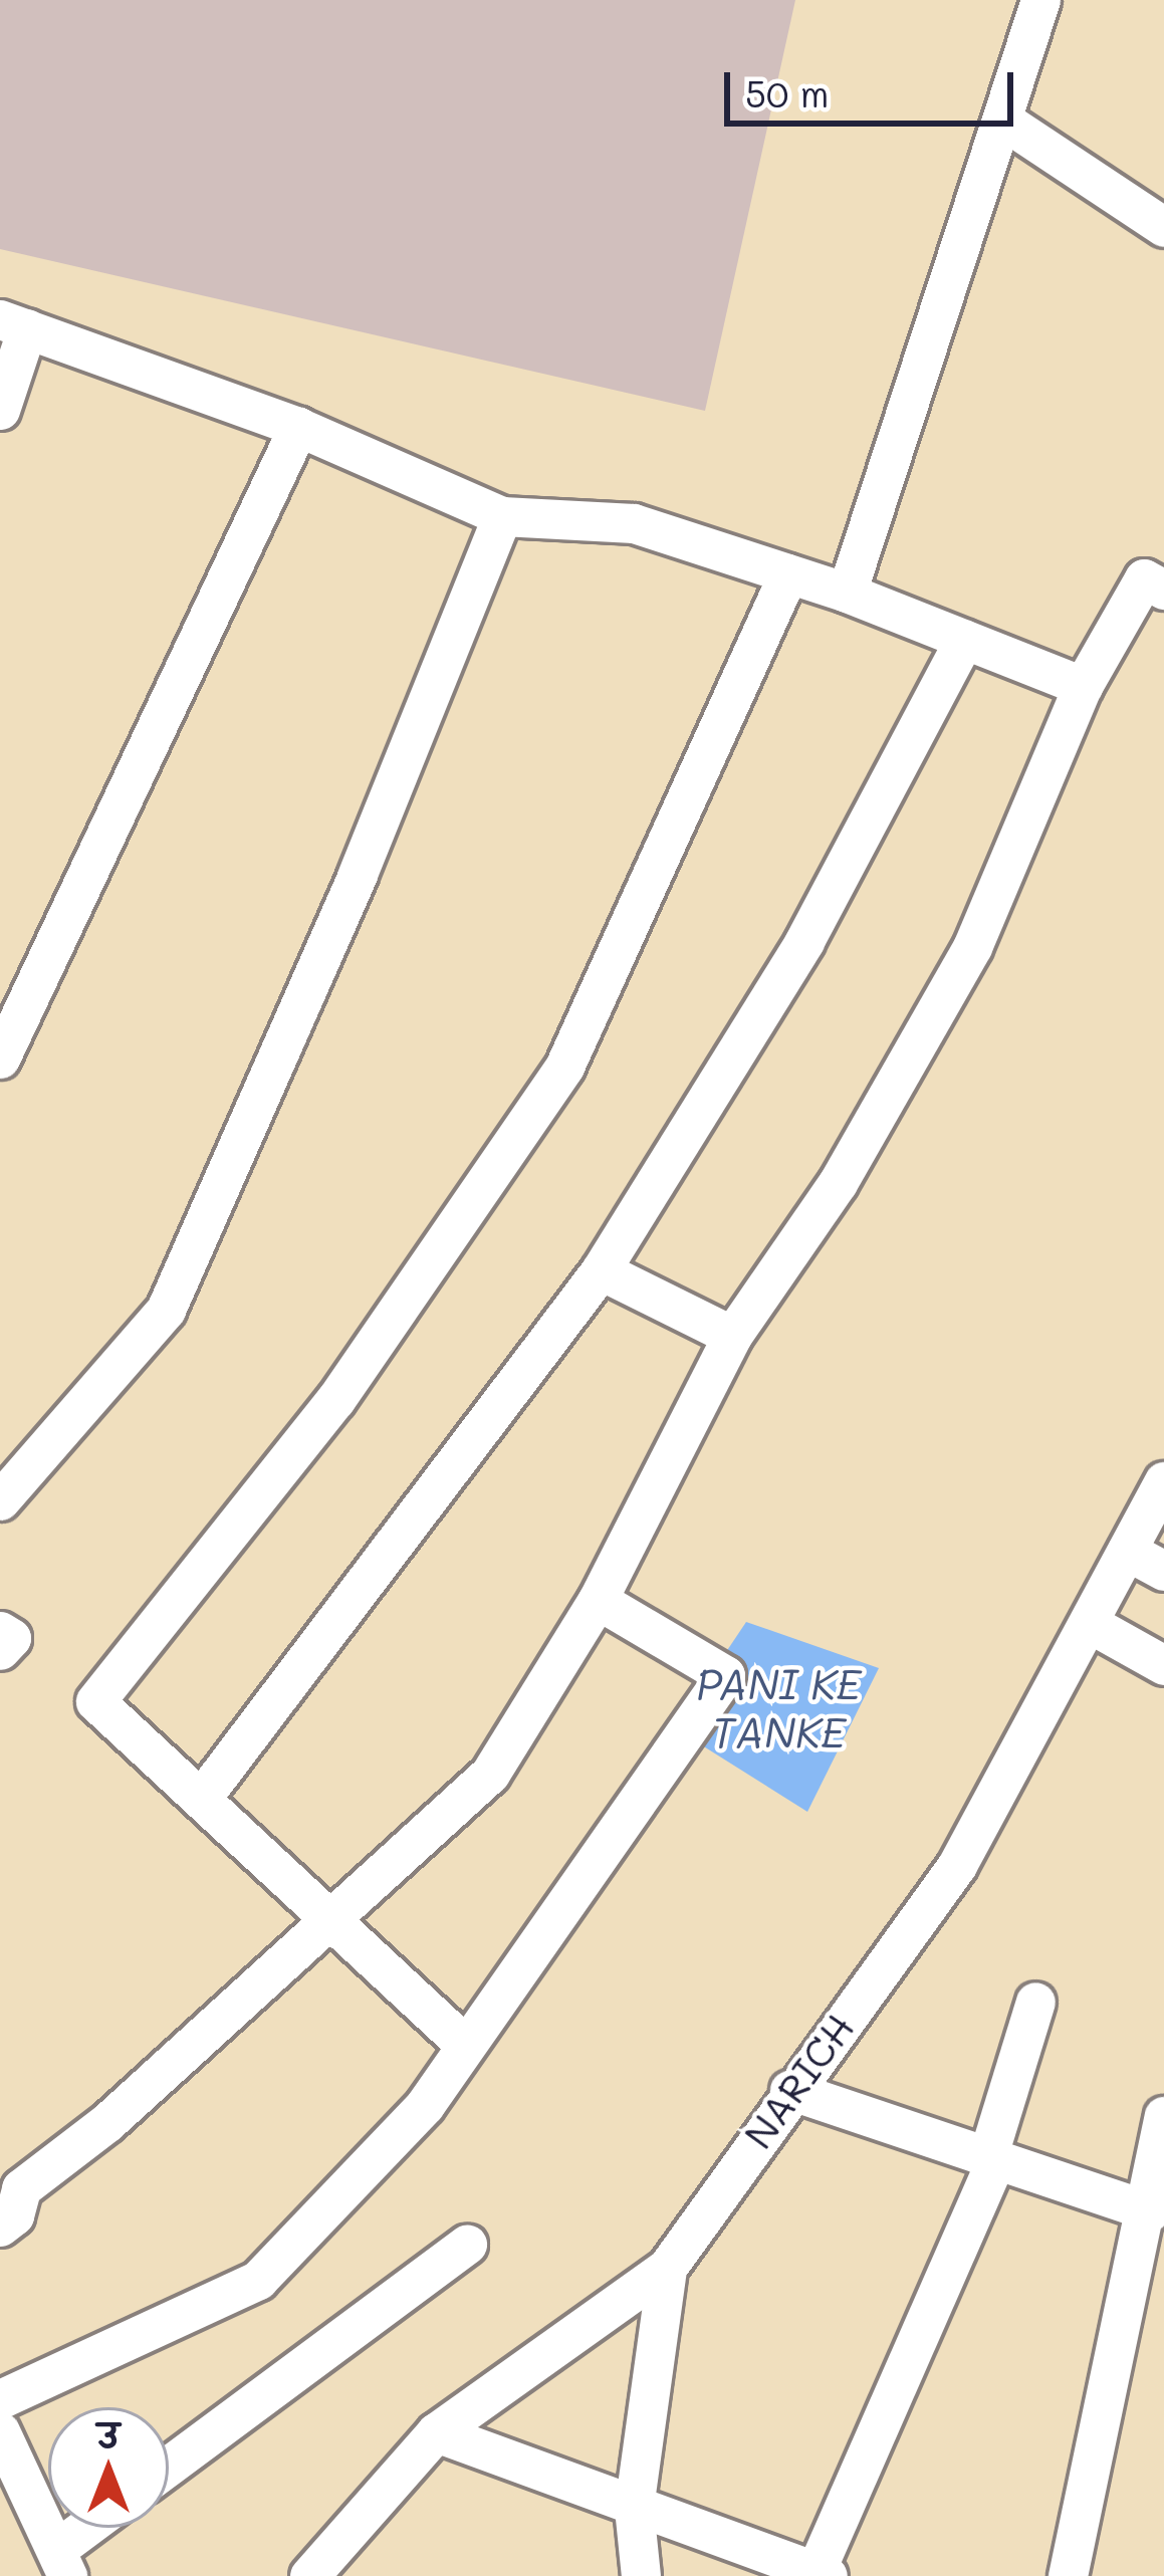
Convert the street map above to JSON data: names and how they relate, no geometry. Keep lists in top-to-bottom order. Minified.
{"streets":{"street":["NARICH"]},"water":["PANI KE TANKE"],"scale_bar":"50 m","north":"top"}
